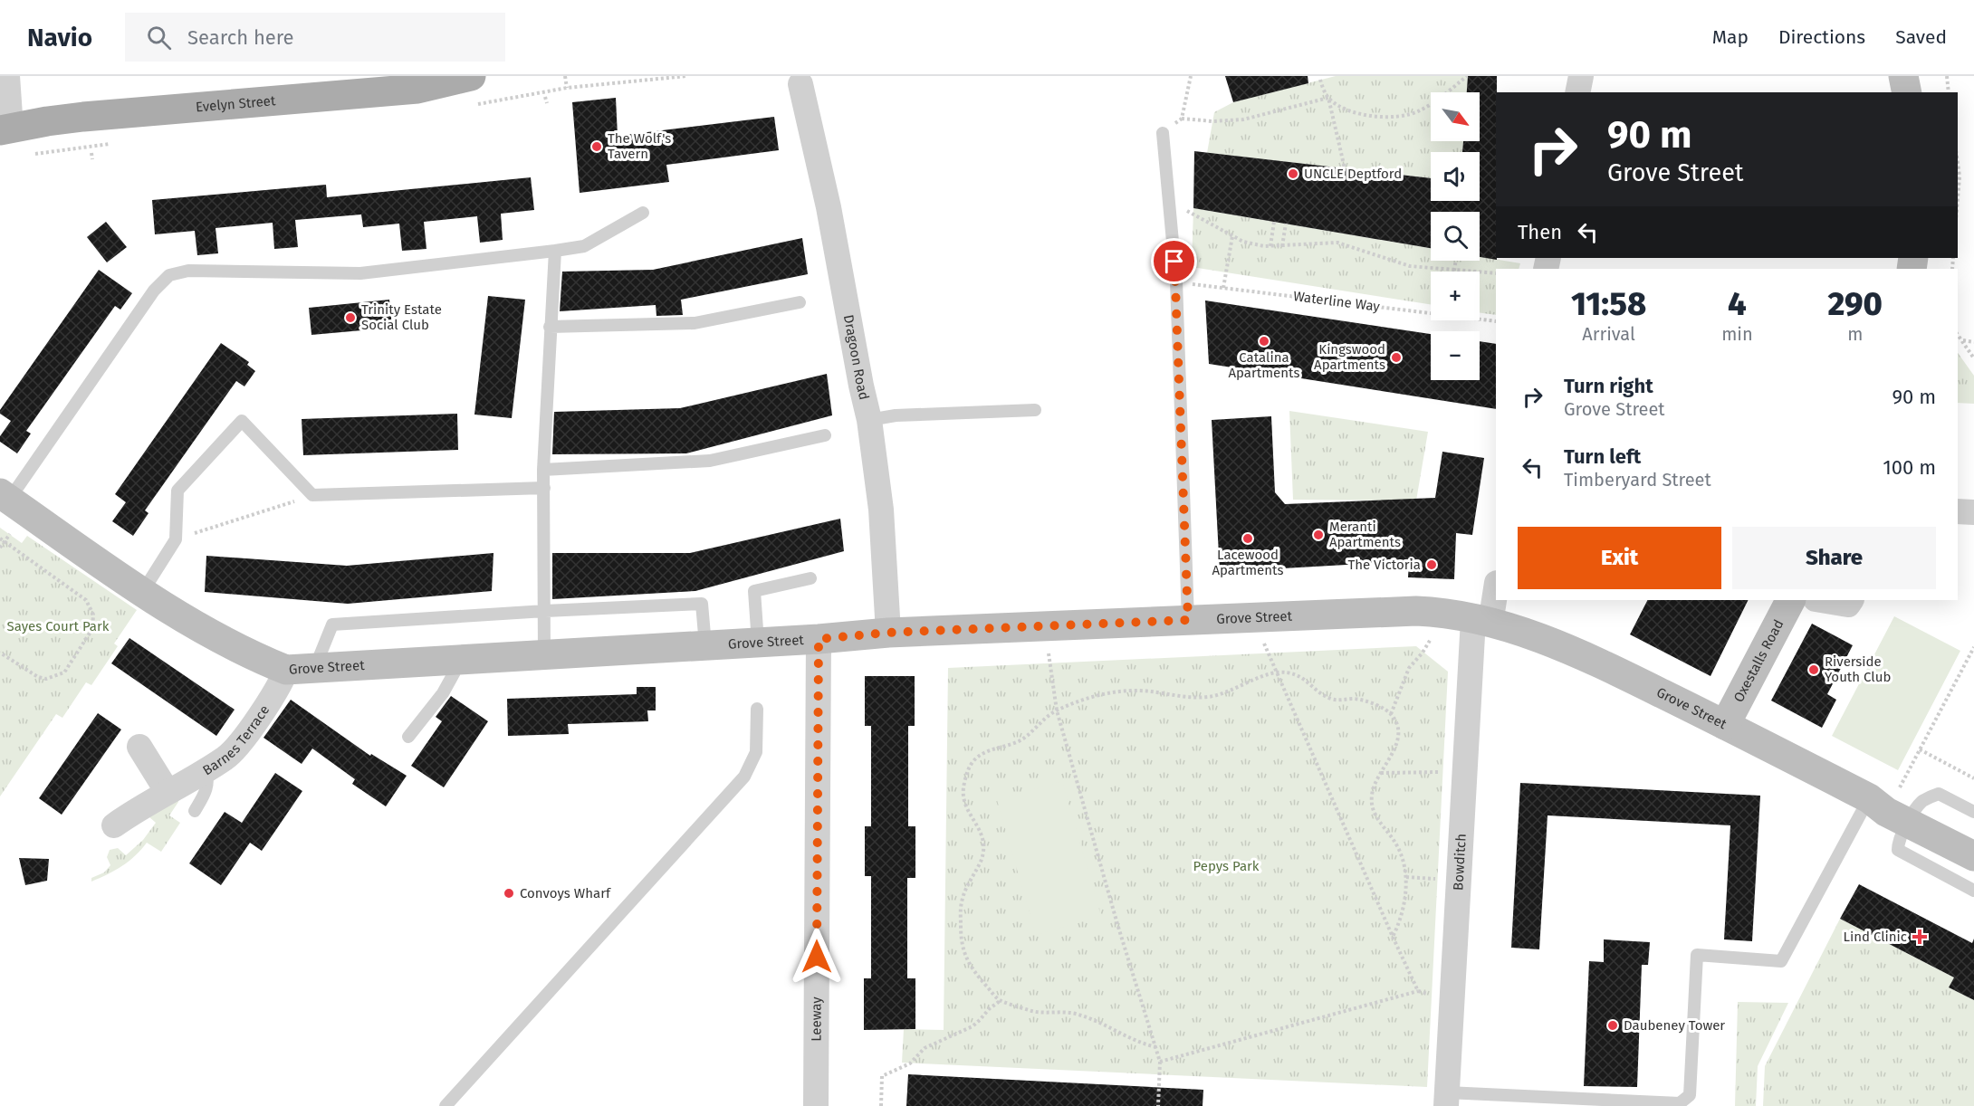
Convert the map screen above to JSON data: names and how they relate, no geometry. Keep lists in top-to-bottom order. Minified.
{"streets":{"main road":["Evelyn Street","Grove Street","Oxestalls Road"],"street":["Dragoon Road","Barnes Terrace","Bowditch","Leeway"],"path":["Waterline Way"]},"crossings":[["Dragoon Road","Grove Street"],["Grove Street","Oxestalls Road"],["Grove Street","Barnes Terrace"],["Grove Street","Bowditch"],["Grove Street","Leeway"]],"parks":["Sayes Court Park","Pepys Park"],"places":{"other":["The Wolf's Tavern","UNCLE Deptford","Trinity Estate Social Club","Catalina Apartments","Kingswood Apartments","Meranti Apartments","Lacewood Apartments","The Victoria","Riverside Youth Club","Convoys Wharf","Daubeney Tower"],"health":["Lind Clinic"]},"north":"bottom right","page":{"header":"Navio","search":"Search here","nav":["Map","Directions","Saved"],"map_buttons":["+","−"],"turn":["90 m","Grove Street"],"then":"Then","eta":["11:58","Arrival","4","min","290","m"],"list":[{"name":"Turn right","note":"Grove Street","value":"90 m"},{"name":"Turn left","note":"Timberyard Street","value":"100 m"}],"buttons":["Exit","Share"]}}
